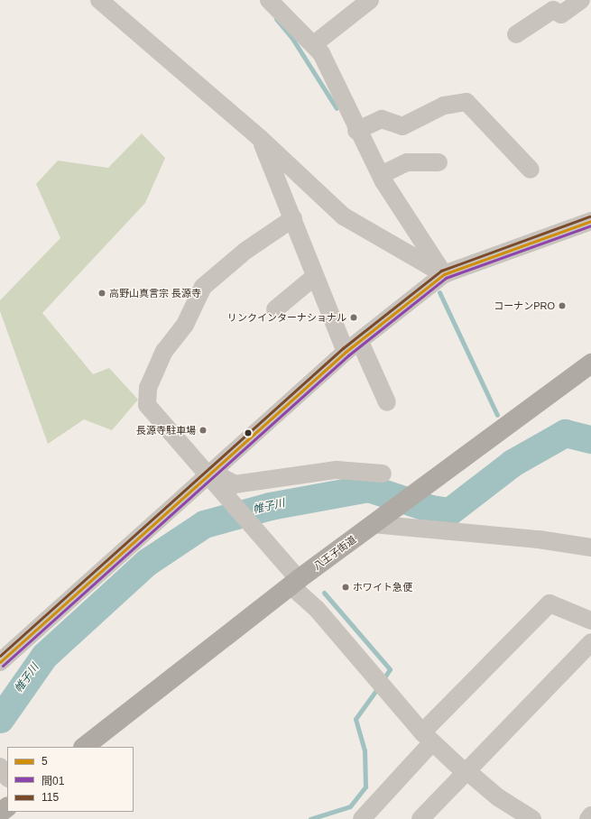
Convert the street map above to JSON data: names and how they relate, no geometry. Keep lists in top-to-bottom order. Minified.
{"streets":{"highway":["八王子街道"]},"water":["帷子川"],"places":["高野山真言宗 長源寺","コーナンPRO","リンクインターナショナル","長源寺駐車場","ホワイト急便"],"lines":["transit line 115","transit line 5","transit line 間01"],"legend":["5","間01","115"]}
